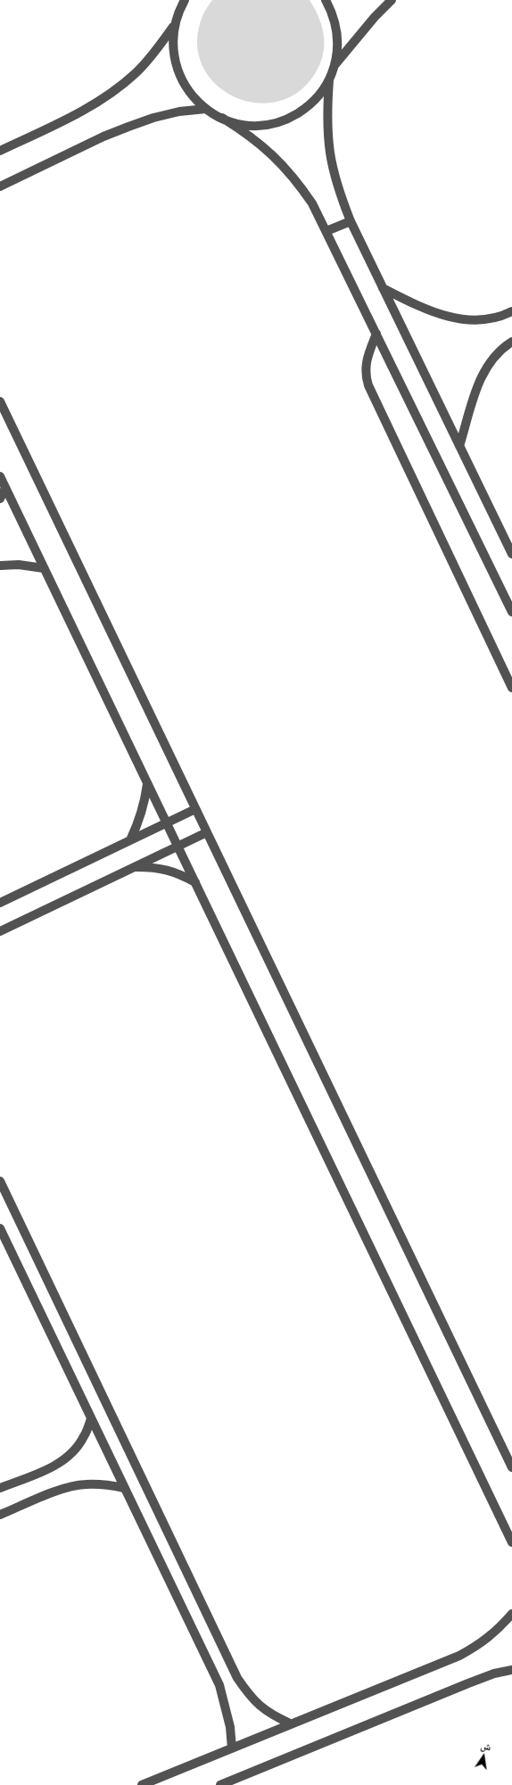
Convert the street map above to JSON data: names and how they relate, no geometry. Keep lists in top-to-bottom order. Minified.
{"north":"top"}
